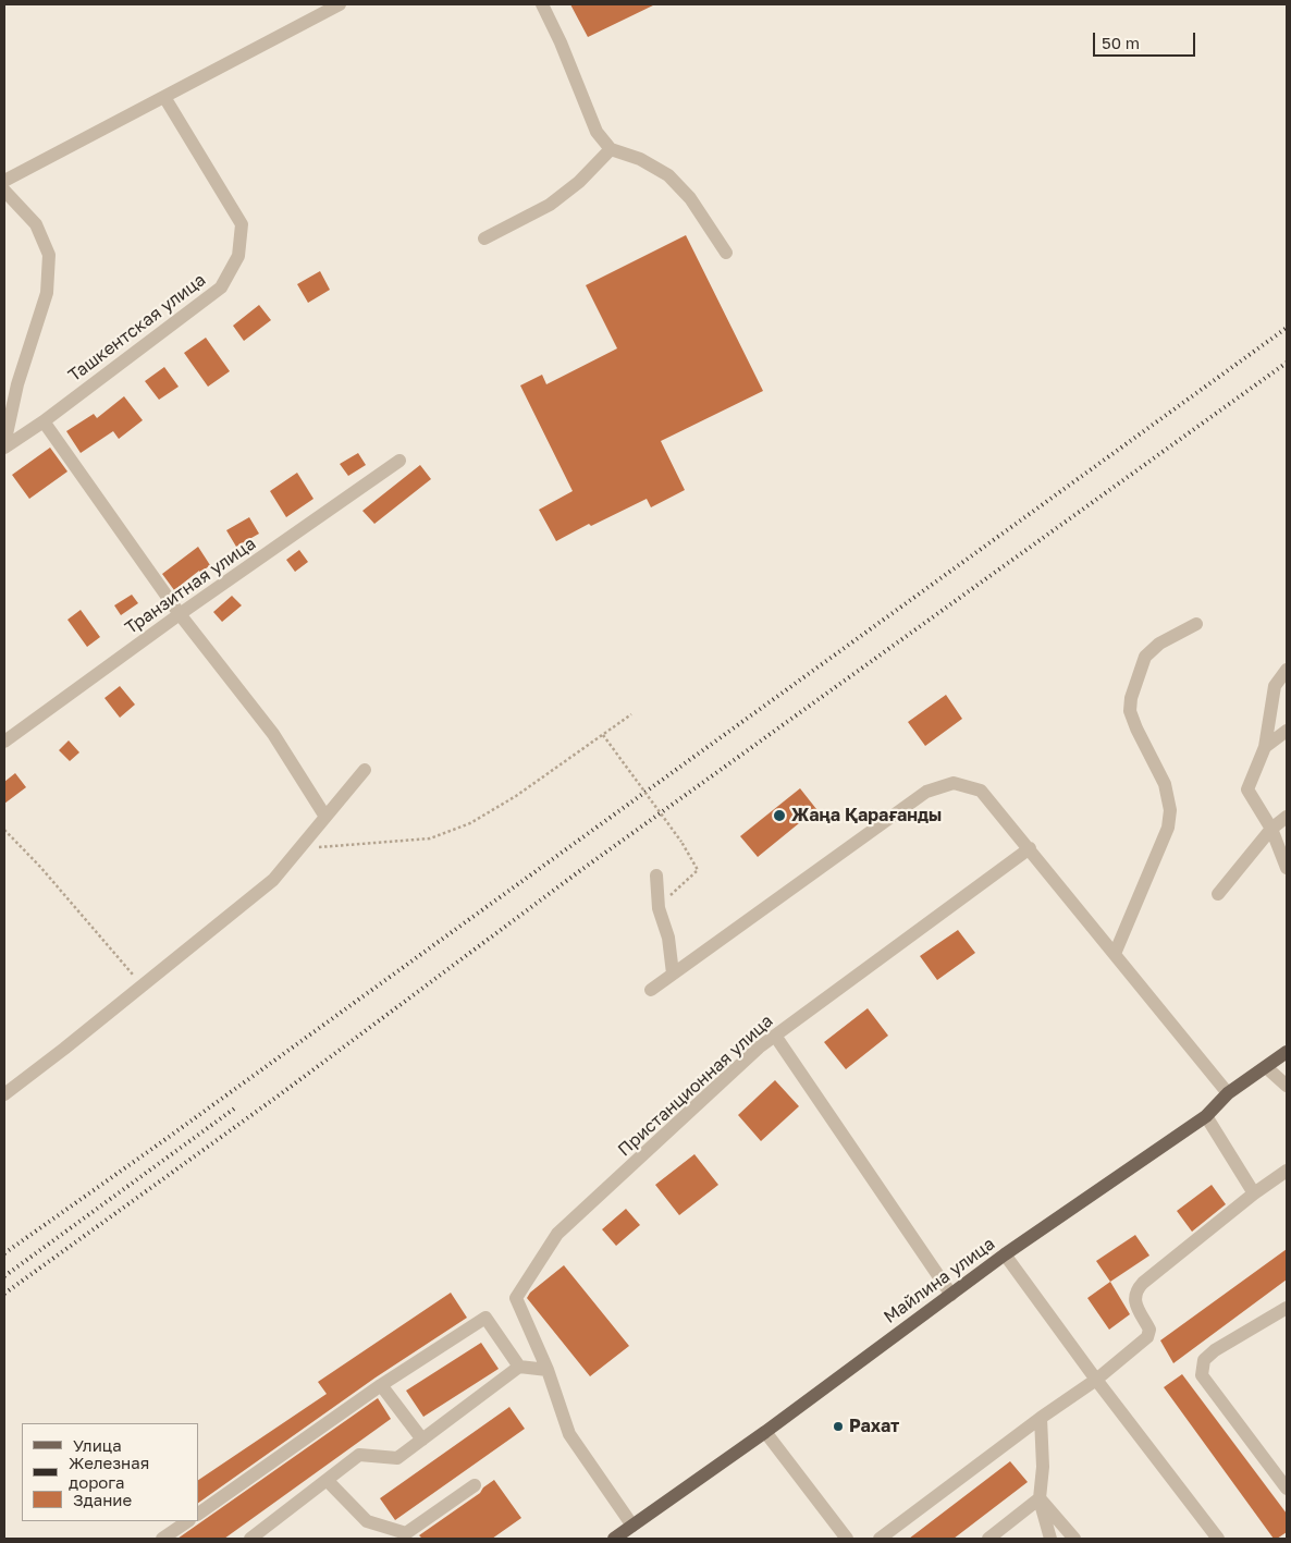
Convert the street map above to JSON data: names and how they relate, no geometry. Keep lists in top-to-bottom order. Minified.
{"streets":{"main road":["Майлина улица"],"street":["Ташкентская улица","Транзитная улица","Пристанционная улица"]},"places":["Жаңа Қарағанды","Рахат"],"legend":["Улица","Железная дорога","Здание"],"scale_bar":"50 m"}
